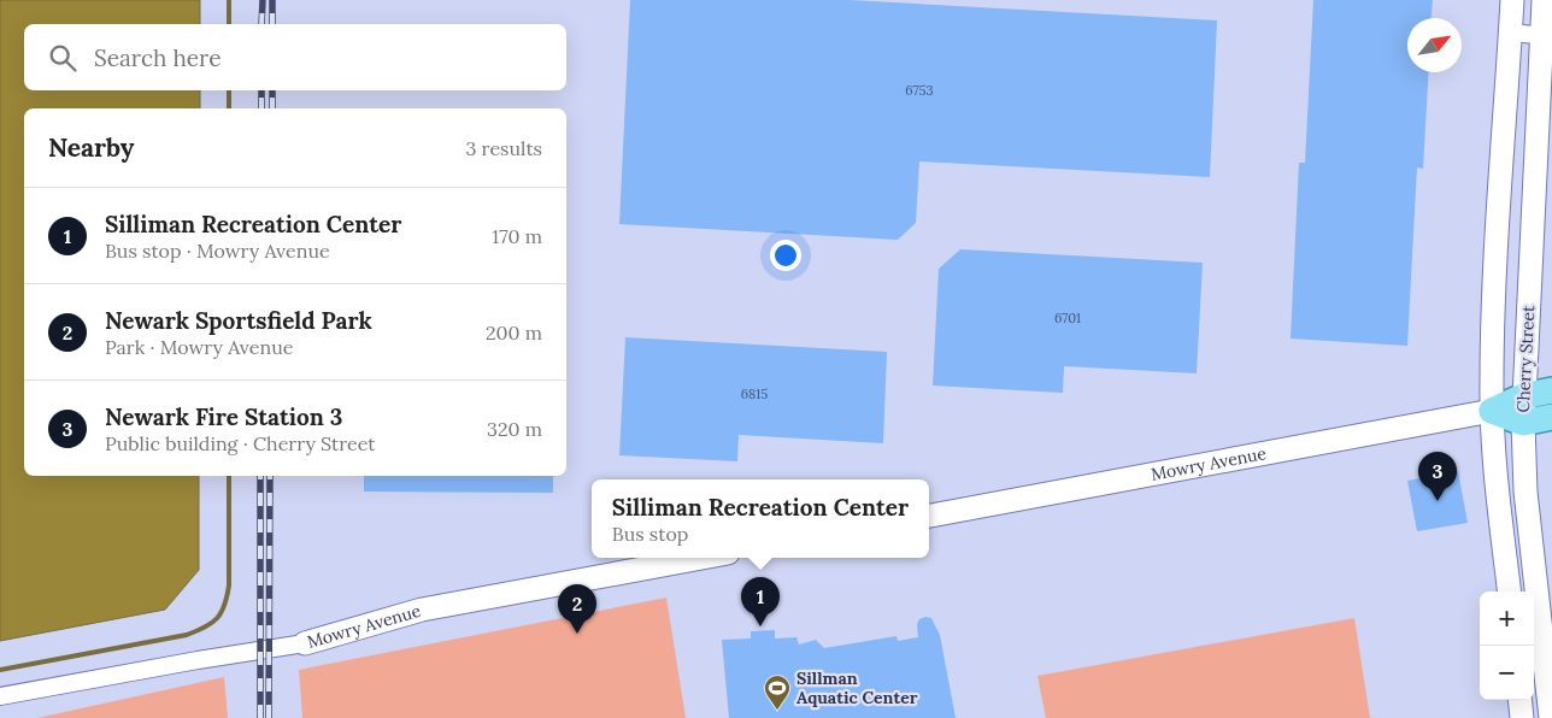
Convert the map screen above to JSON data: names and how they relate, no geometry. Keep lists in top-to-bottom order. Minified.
{"streets":{"main road":["Cherry Street","Mowry Avenue"]},"crossings":[["Cherry Street","Mowry Avenue"]],"places":{"sports":["Sillman Aquatic Center"]},"house_numbers":["6753","6701","6815"],"north":"top right","page":{"search":"Search here","heading":["Nearby","3 results"],"list":[{"mark":"1","name":"Silliman Recreation Center","note":"Bus stop · Mowry Avenue","value":"170 m"},{"mark":"2","name":"Newark Sportsfield Park","note":"Park · Mowry Avenue","value":"200 m"},{"mark":"3","name":"Newark Fire Station 3","note":"Public building · Cherry Street","value":"320 m"}],"pins":["3","1","2"],"popup":["Silliman Recreation Center","Bus stop"],"map_buttons":["+","−"]}}
